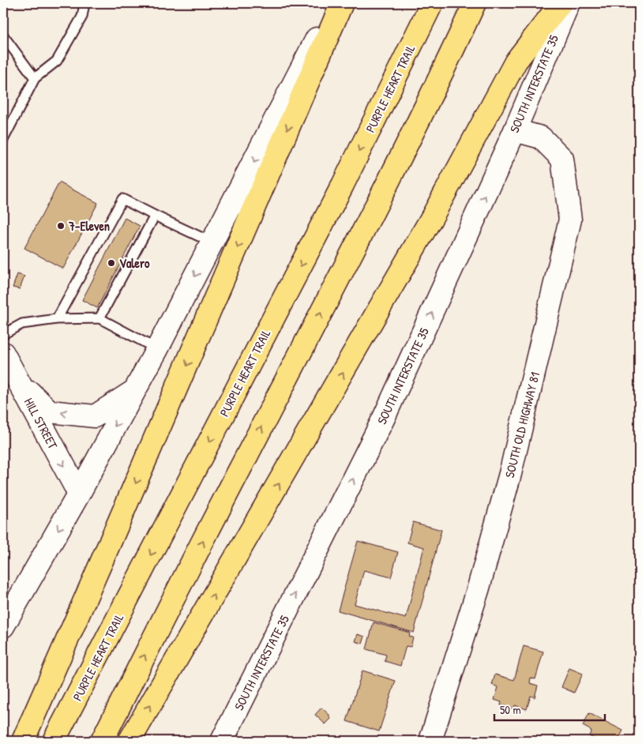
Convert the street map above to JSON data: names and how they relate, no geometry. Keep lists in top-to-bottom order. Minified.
{"streets":{"highway":["PURPLE HEART TRAIL"],"main road":["SOUTH INTERSTATE 35","HILL STREET","SOUTH OLD HIGHWAY 81"]},"crossings":[["SOUTH INTERSTATE 35","SOUTH OLD HIGHWAY 81"]],"one_way":["SOUTH INTERSTATE 35","HILL STREET"],"places":["7-Eleven","Valero"],"scale_bar":"50 m"}
